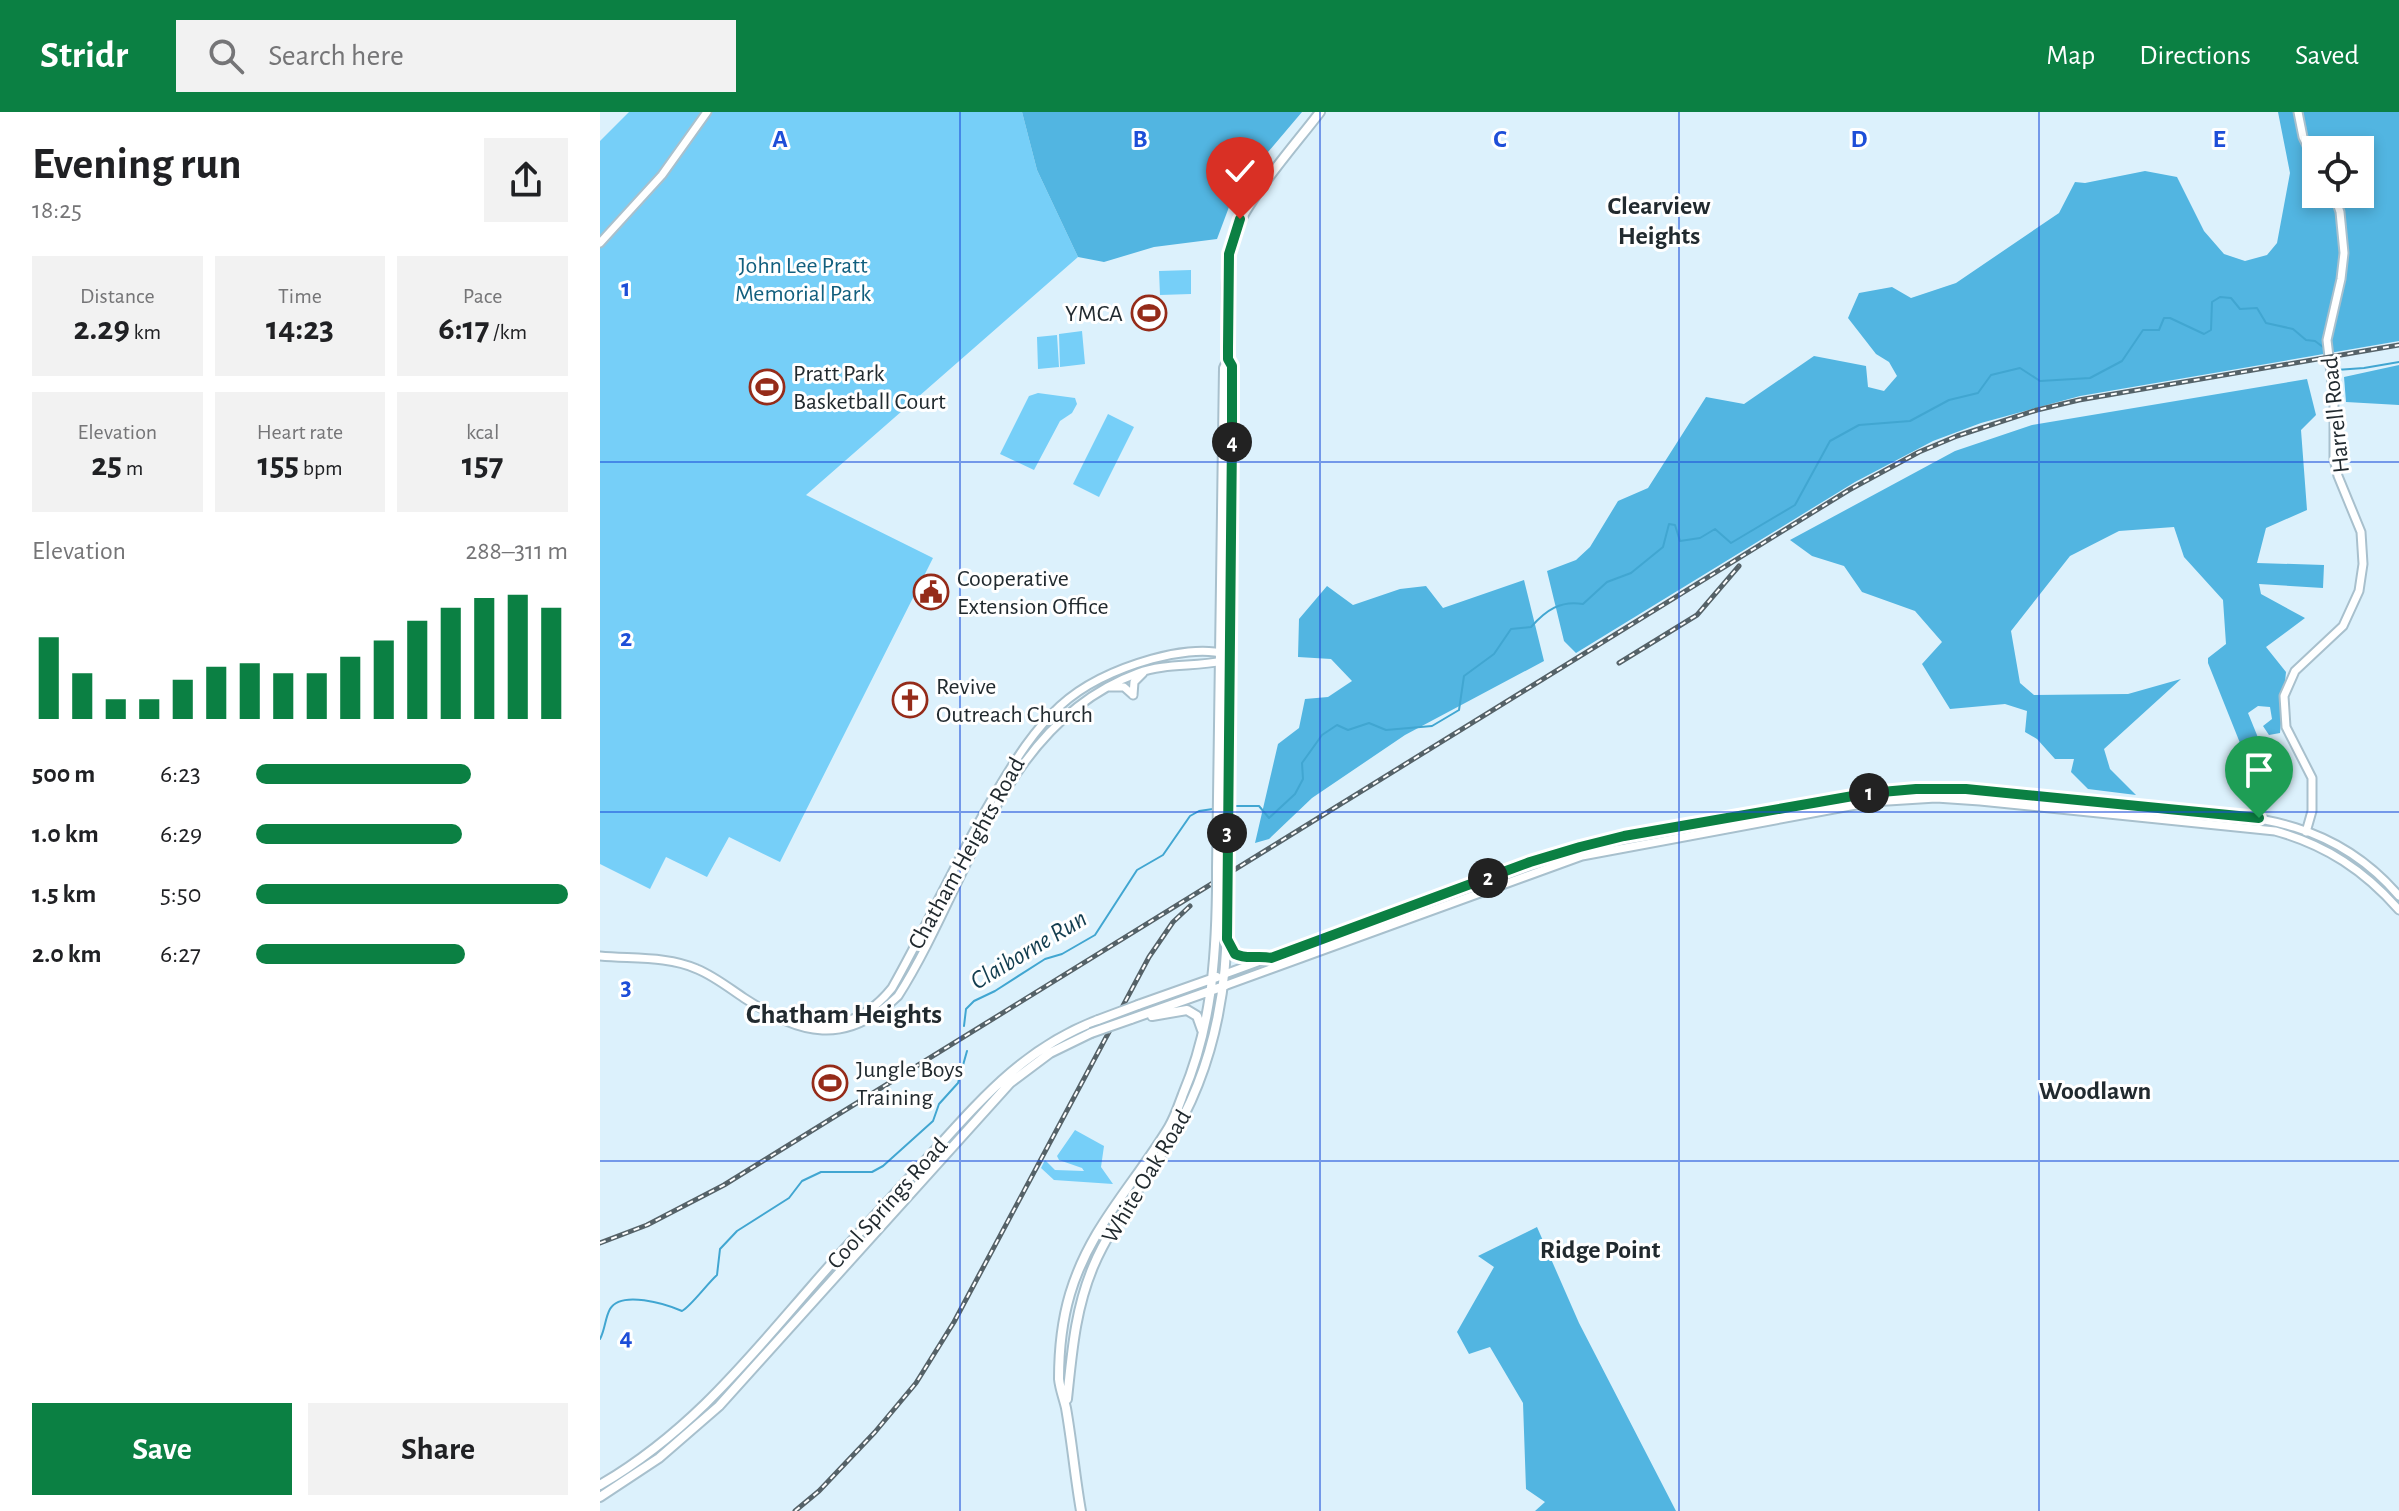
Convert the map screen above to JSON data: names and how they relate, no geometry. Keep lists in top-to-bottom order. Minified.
{"streets":{"main road":["Harrell Road","Chatham Heights Road","White Oak Road","Cool Springs Road"]},"crossings":[["Chatham Heights Road","White Oak Road"],["White Oak Road","Cool Springs Road"]],"districts":["Clearview Heights","Chatham Heights","Woodlawn","Ridge Point"],"water":["Claiborne Run"],"parks":["John Lee Pratt Memorial Park"],"places":{"sports":["YMCA","Pratt Park Basketball Court","Jungle Boys Training"],"public building":["Cooperative Extension Office"],"church":["Revive Outreach Church"]},"page":{"header":"Stridr","search":"Search here","nav":["Map","Directions","Saved"],"heading":["Evening run","18:25"],"stats":[["Distance","2.29 km"],["Time","14:23"],["Pace","6:17 /km"],["Elevation","25 m"],["Heart rate","155 bpm"],["kcal","157"]],"pins":["4","1","3","2"],"chart":["Elevation","288–311 m"],"list":[{"name":"500 m","note":"6:23"},{"name":"1.0 km","note":"6:29"},{"name":"1.5 km","note":"5:50"},{"name":"2.0 km","note":"6:27"}],"buttons":["Save","Share"]},"grid":{"columns":["A","B","C","D","E"],"rows":["1","2","3","4"]}}
